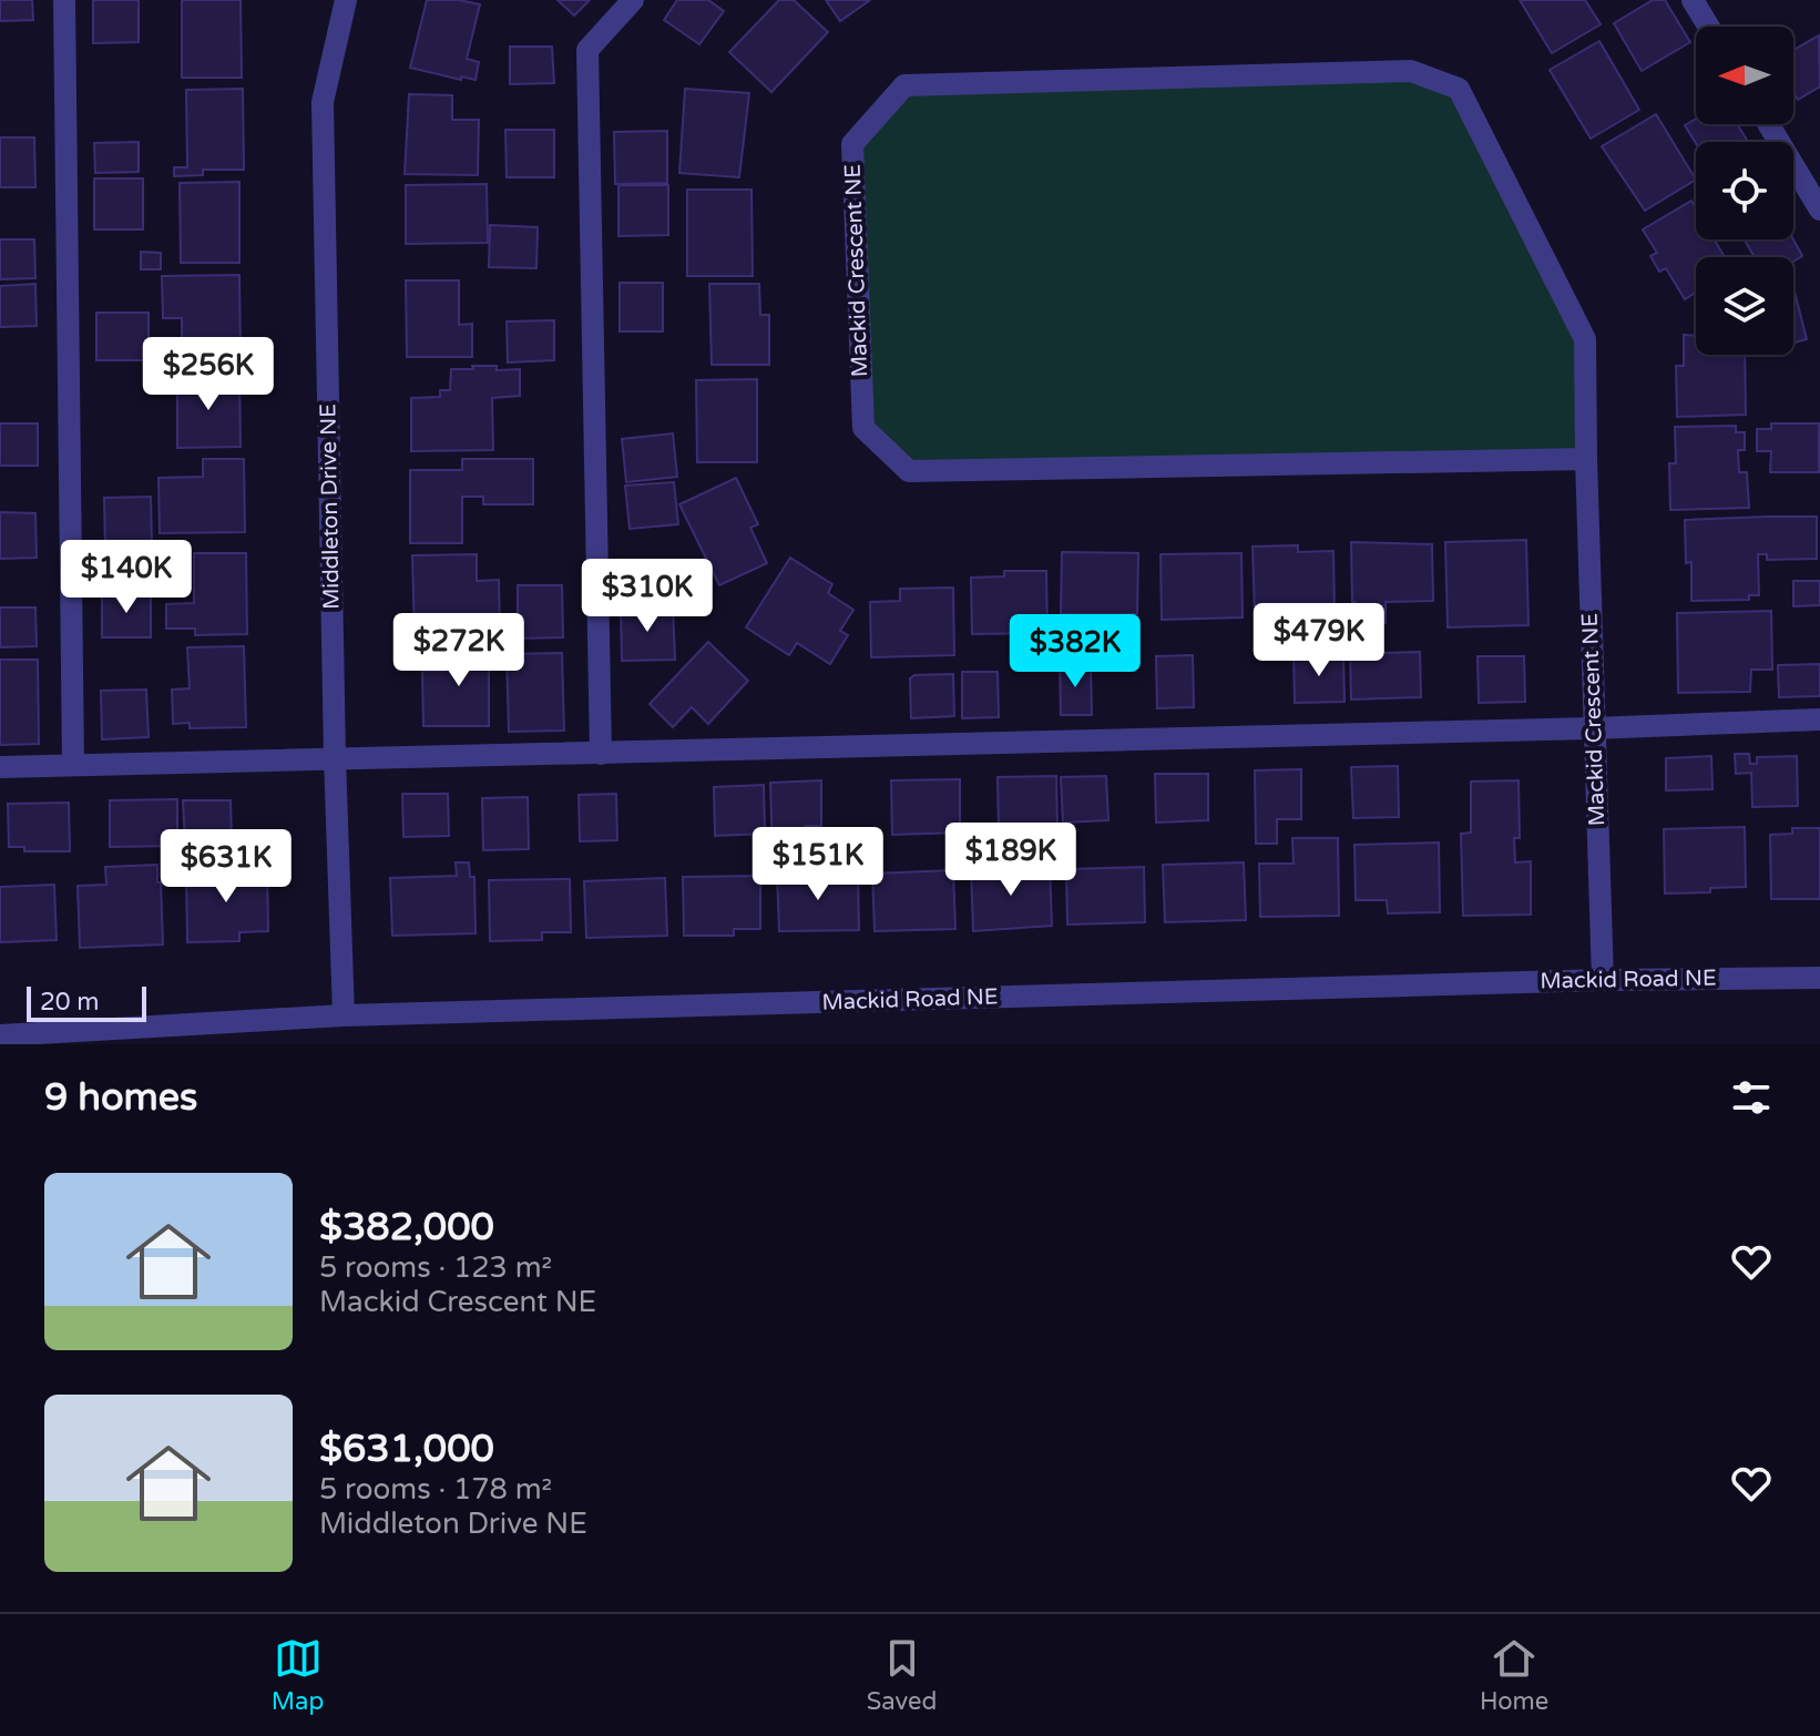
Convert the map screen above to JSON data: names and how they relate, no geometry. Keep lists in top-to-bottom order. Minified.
{"streets":{"street":["Mackid Crescent NE","Middleton Drive NE","Mackid Road NE"]},"crossings":[["Mackid Crescent NE","Mackid Road NE"],["Middleton Drive NE","Mackid Road NE"]],"scale_bar":"20 m","north":"left","page":{"price":["$256K","$140K","$310K","$479K","$272K","$382K","$189K","$151K","$631K"],"scale":"20 m","heading":"9 homes","list":[{"name":"$382,000","note":"5 rooms · 123 m² · Mackid Crescent NE"},{"name":"$631,000","note":"5 rooms · 178 m² · Middleton Drive NE"}],"tabs":["Map","Saved","Home"]}}
